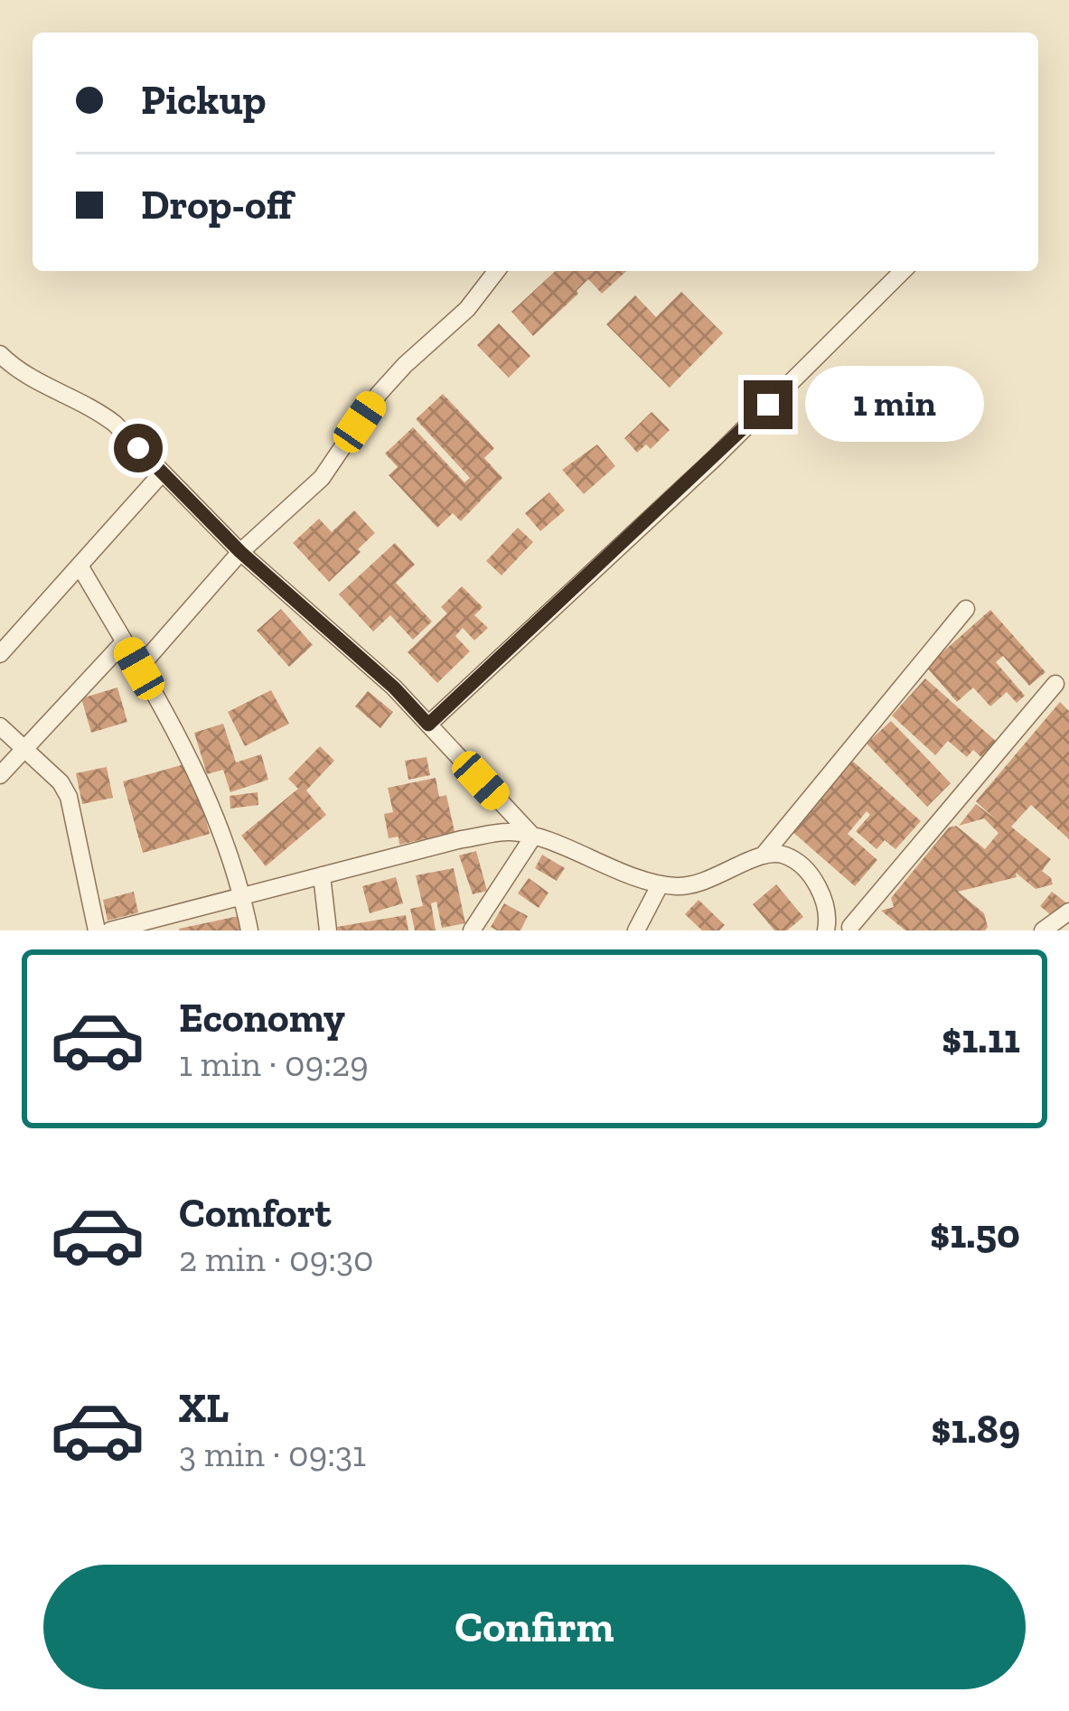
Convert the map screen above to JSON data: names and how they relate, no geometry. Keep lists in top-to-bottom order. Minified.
{"page":{"banner":["Pickup","Drop-off"],"bubble":"1 min","list":[{"name":"Economy","note":"1 min · 09:29","value":"$1.11"},{"name":"Comfort","note":"2 min · 09:30","value":"$1.50"},{"name":"XL","note":"3 min · 09:31","value":"$1.89"}],"buttons":"Confirm"}}
